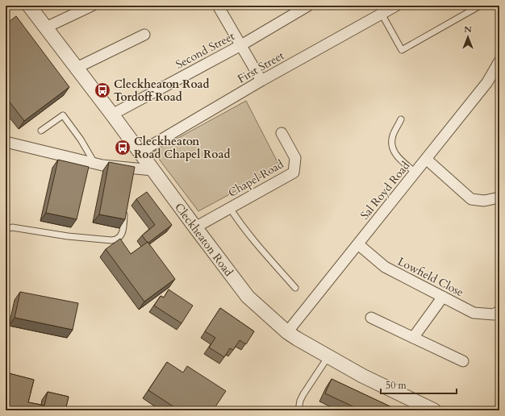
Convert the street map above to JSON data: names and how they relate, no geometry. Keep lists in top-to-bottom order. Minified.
{"streets":{"street":["Second Street","First Street","Chapel Road","Sal Royd Road","Cleckheaton Road","Lowfield Close"]},"crossings":[["Second Street","Cleckheaton Road"],["First Street","Cleckheaton Road"],["Chapel Road","Cleckheaton Road"],["Sal Royd Road","Cleckheaton Road"],["Sal Royd Road","Lowfield Close"]],"places":{"bus stop":["Cleckheaton Road Tordoff Road","Cleckheaton Road Chapel Road"]},"scale_bar":"50 m","north":"top"}
